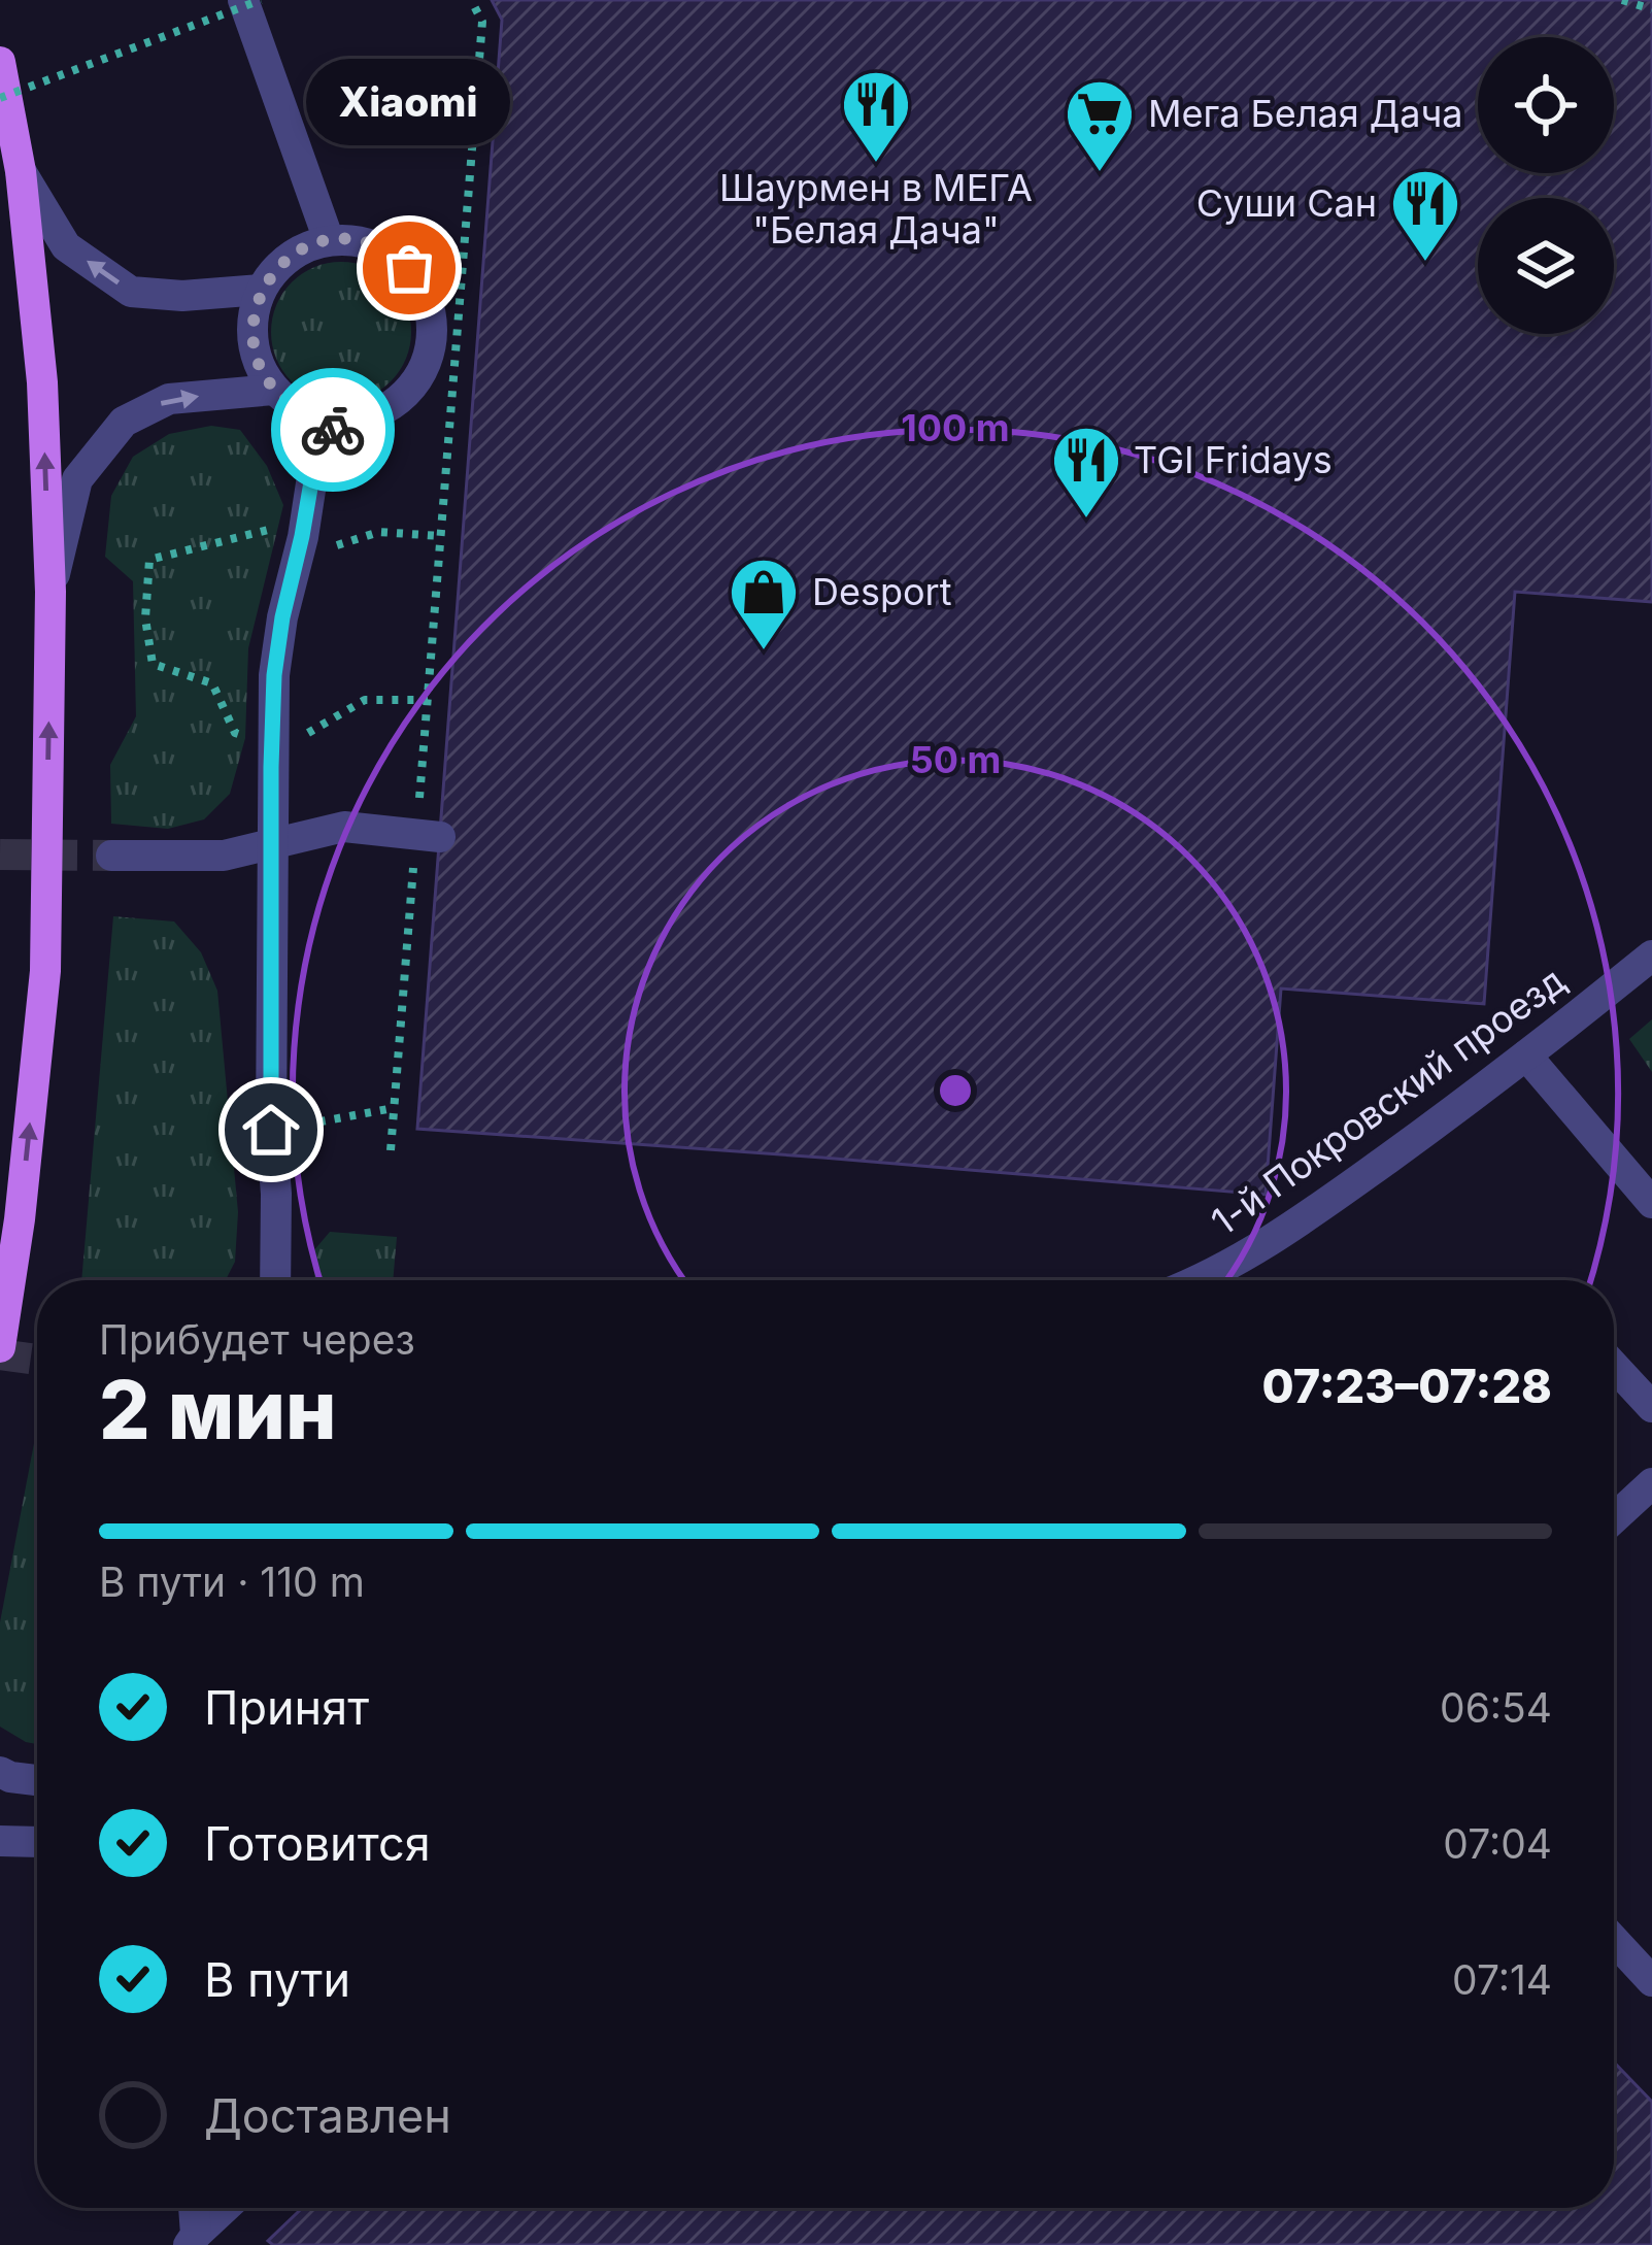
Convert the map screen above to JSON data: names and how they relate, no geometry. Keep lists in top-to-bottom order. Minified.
{"streets":{"street":["1-й Покровский проезд"]},"places":{"restaurant":["Шаурмен в МЕГА \"Белая Дача\"","Суши Сан","TGI Fridays"],"supermarket":["Мега Белая Дача"],"other":["Xiaomi"],"shop":["Desport"]},"page":{"bubble":"Xiaomi","heading":["2 мин","Прибудет через","07:23–07:28"],"bar":"В пути · 110 m","list":[["Принят","06:54"],["Готовится","07:04"],["В пути","07:14"],"Доставлен"]},"rings":["100 m","50 m"]}
